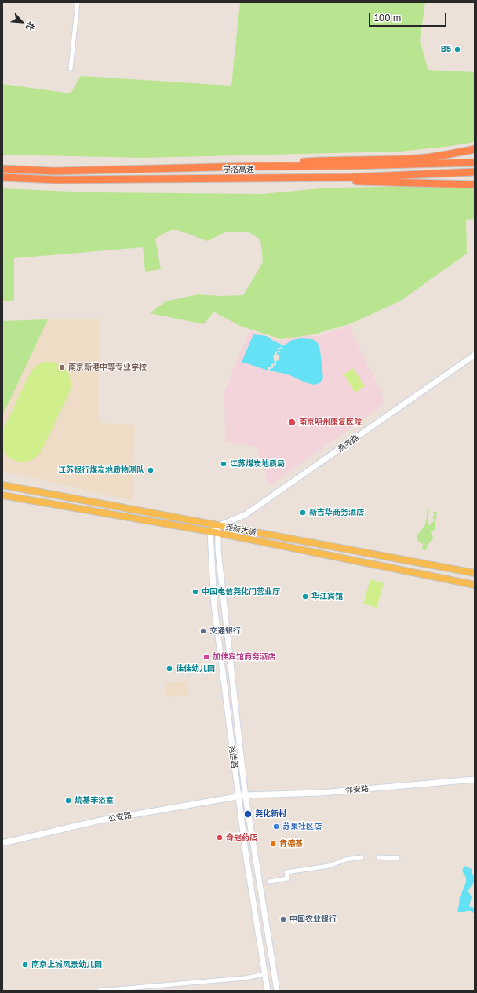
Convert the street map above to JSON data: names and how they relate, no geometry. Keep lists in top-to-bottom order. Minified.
{"streets":{"highway":["宁洛高速"],"main road":["燕尧路","尧新大道","尧佳路","邻安路","公安路"]},"crossings":[["燕尧路","尧新大道"],["燕尧路","尧佳路"],["尧新大道","尧佳路"],["尧佳路","邻安路"],["尧佳路","公安路"],["邻安路","公安路"]],"places":["B5","南京新港中等专业学校","南京明州康复医院","江苏煤炭地质局","江苏银行煤炭地质物测队","新吉华商务酒店","中国电信尧化门营业厅","华江宾馆","交通银行","加佳宾馆商务酒店","佳佳幼儿园","烷基苯浴室","尧化新村","苏果社区店","奇冠药店","肯德基","中国农业银行","南京上城风景幼儿园"],"scale_bar":"100 m","north":"bottom right"}
